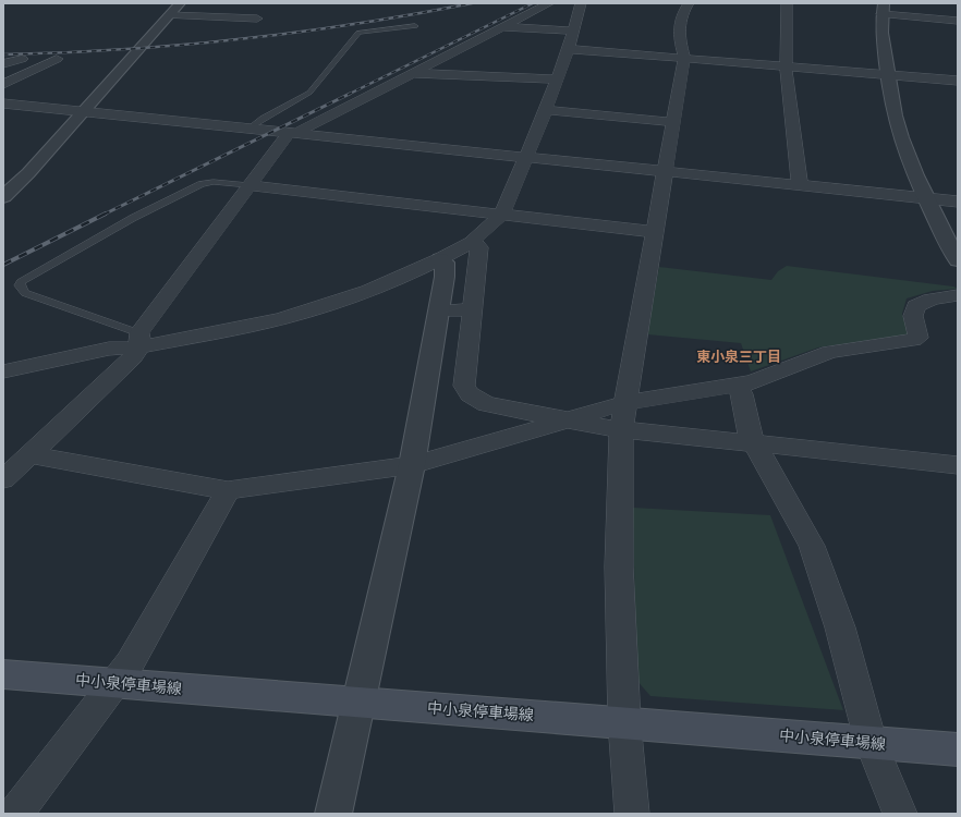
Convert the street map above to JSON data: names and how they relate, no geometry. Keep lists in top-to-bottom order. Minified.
{"streets":{"main road":["中小泉停車場線"]},"districts":["東小泉三丁目"]}
